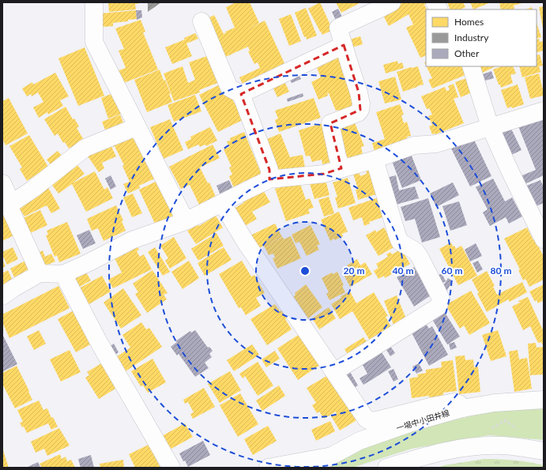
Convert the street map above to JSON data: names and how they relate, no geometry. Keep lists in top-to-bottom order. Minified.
{"streets":{"street":["一場中小田井線"]},"legend":["Homes","Industry","Other"],"rings":["20 m","40 m","60 m","80 m"]}
